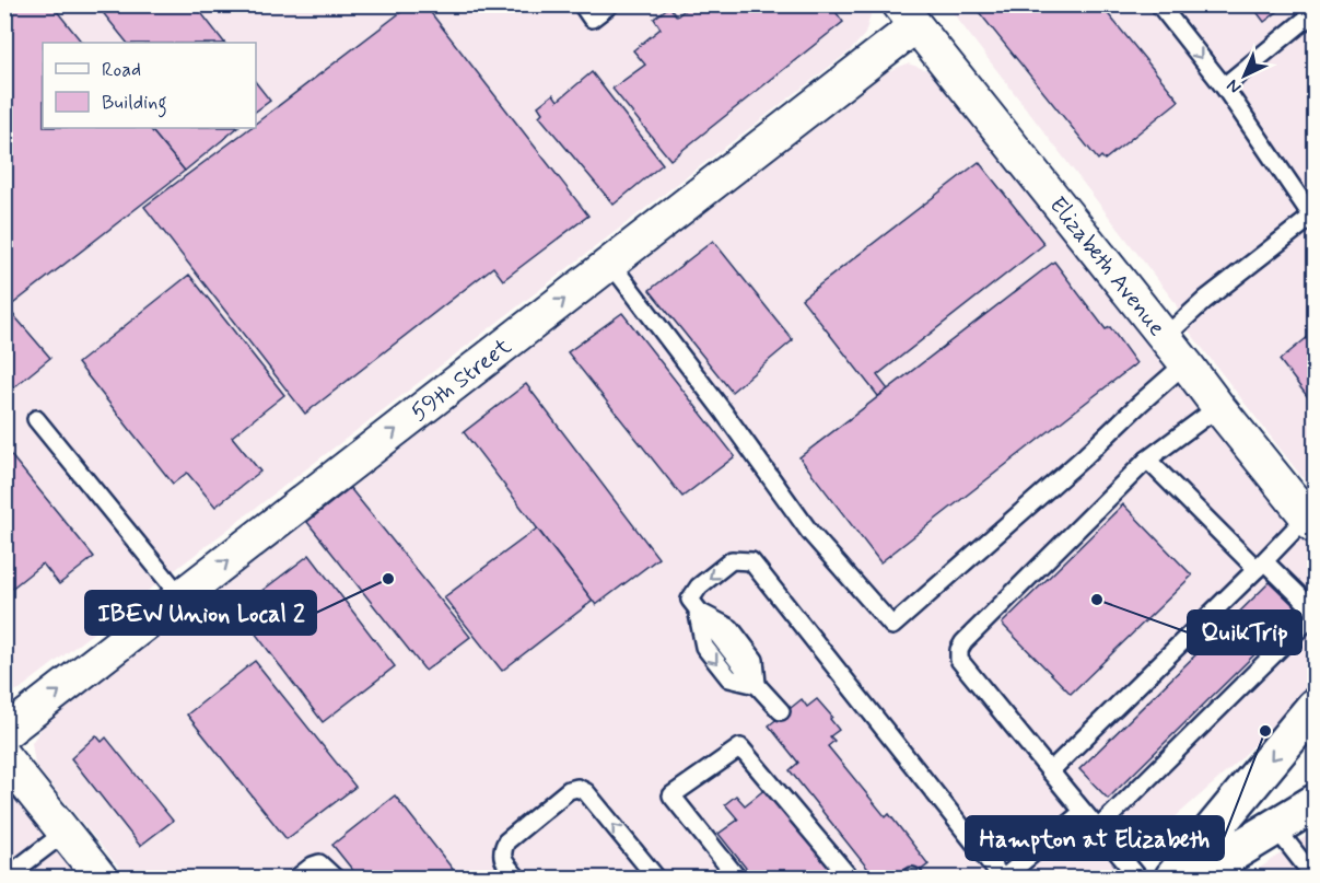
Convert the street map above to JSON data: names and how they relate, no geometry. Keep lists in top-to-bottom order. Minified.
{"streets":{"street":["Elizabeth Avenue","59th Street"]},"crossings":[["Elizabeth Avenue","59th Street"]],"one_way":["59th Street"],"places":["IBEW Union Local 2","QuikTrip","Hampton at Elizabeth"],"legend":["Road","Building"],"north":"bottom left"}
